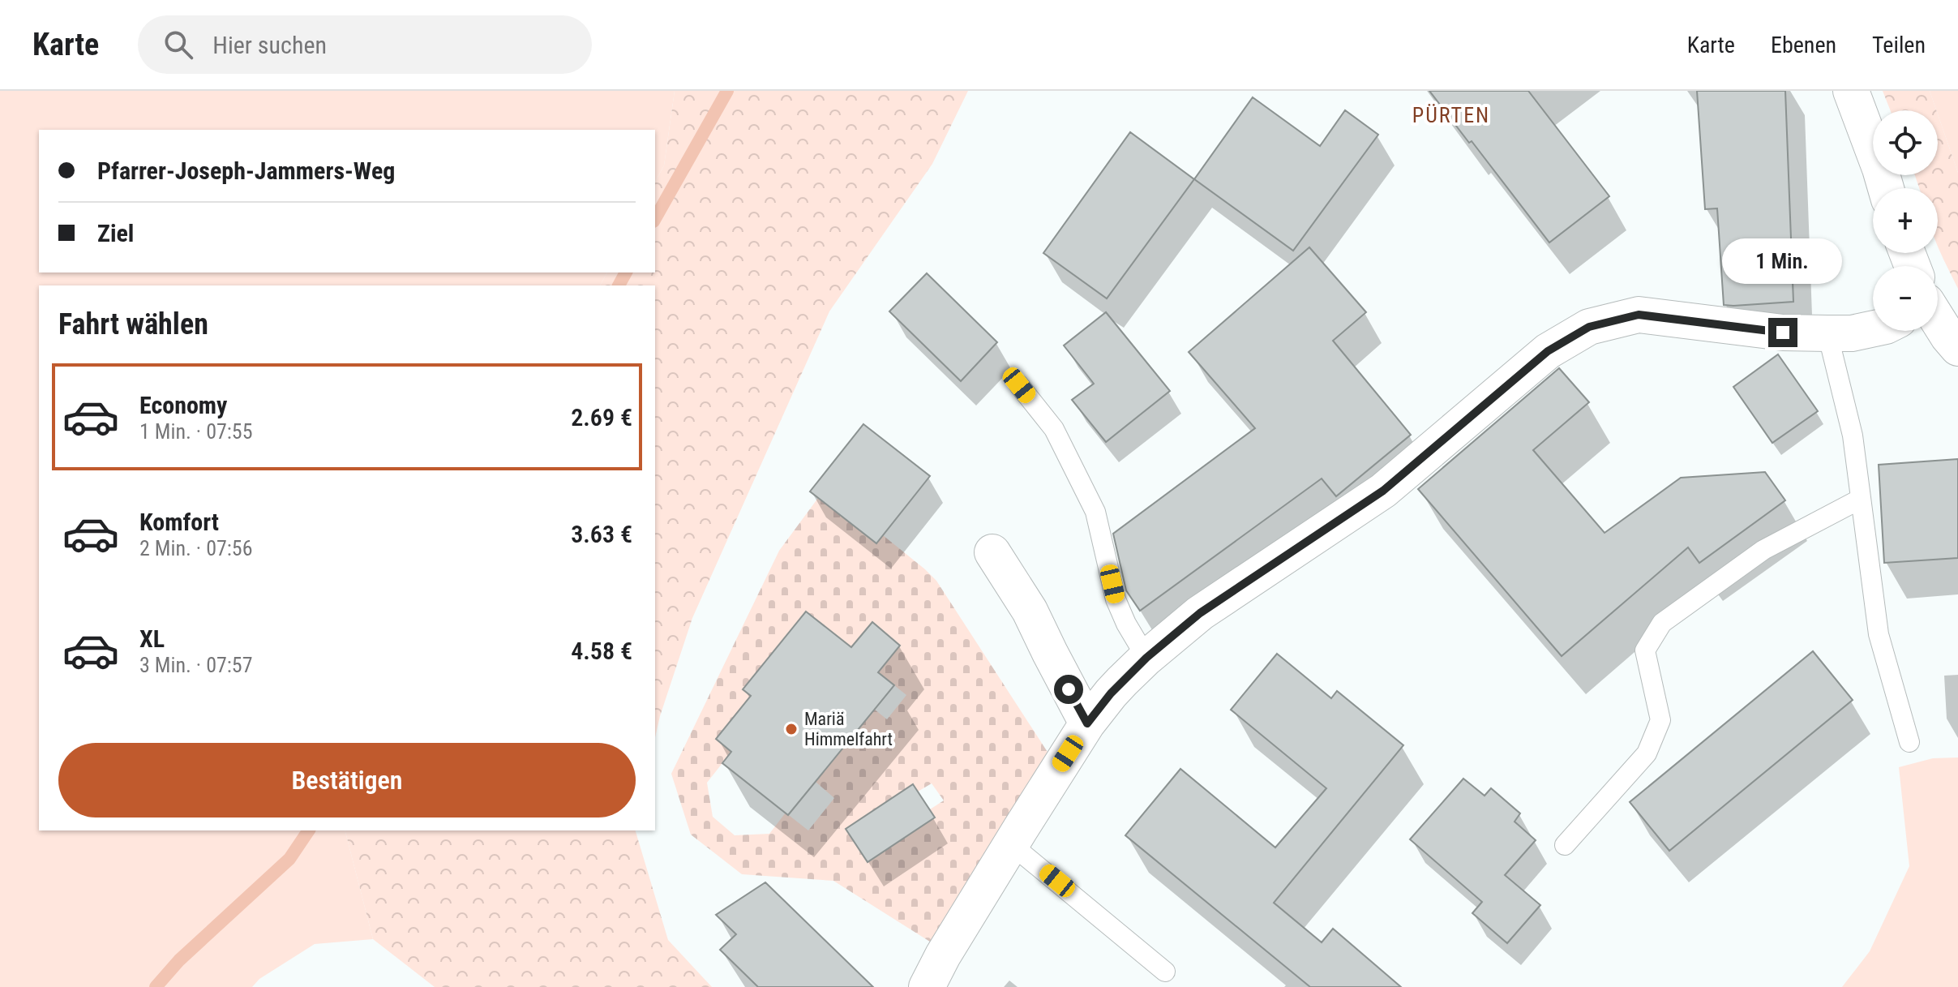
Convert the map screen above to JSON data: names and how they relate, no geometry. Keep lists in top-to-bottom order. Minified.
{"districts":["PÜRTEN"],"places":["Mariä Himmelfahrt"],"page":{"header":"Karte","search":"Hier suchen","nav":["Karte","Ebenen","Teilen"],"map_buttons":["+","−"],"banner":["Pfarrer-Joseph-Jammers-Weg","Ziel"],"bubble":"1 Min.","heading":"Fahrt wählen","list":[{"name":"Economy","note":"1 Min. · 07:55","value":"2.69 €"},{"name":"Komfort","note":"2 Min. · 07:56","value":"3.63 €"},{"name":"XL","note":"3 Min. · 07:57","value":"4.58 €"}],"buttons":"Bestätigen"}}
